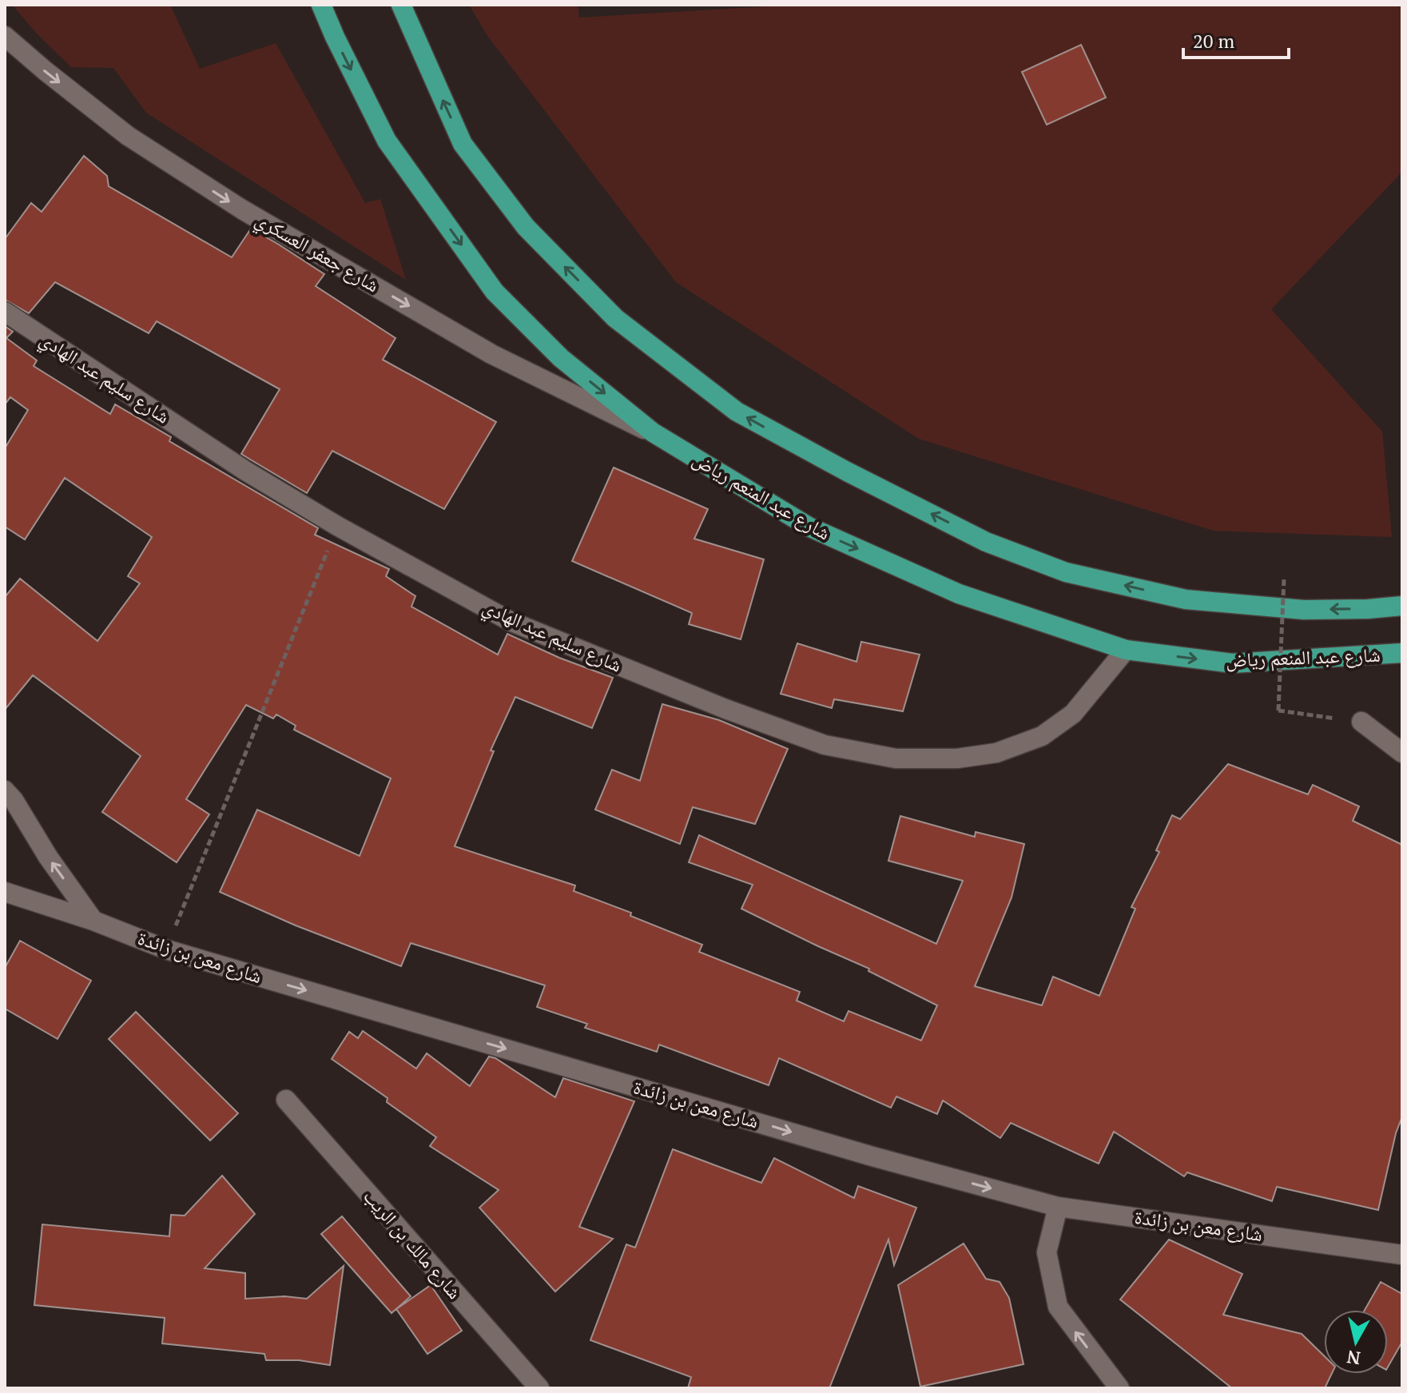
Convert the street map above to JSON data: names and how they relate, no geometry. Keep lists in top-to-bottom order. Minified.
{"streets":{"main road":["شارع عبد المنعم رياض"],"street":["شارع جعفر العسكري","شارع سليم عبد الهادي","شارع معن بن زائدة","شارع مالك بن الريب"]},"crossings":[["شارع جعفر العسكري","شارع عبد المنعم رياض"],["شارع سليم عبد الهادي","شارع عبد المنعم رياض"]],"one_way":["شارع جعفر العسكري","شارع معن بن زائدة"],"scale_bar":"20 m","north":"bottom"}
